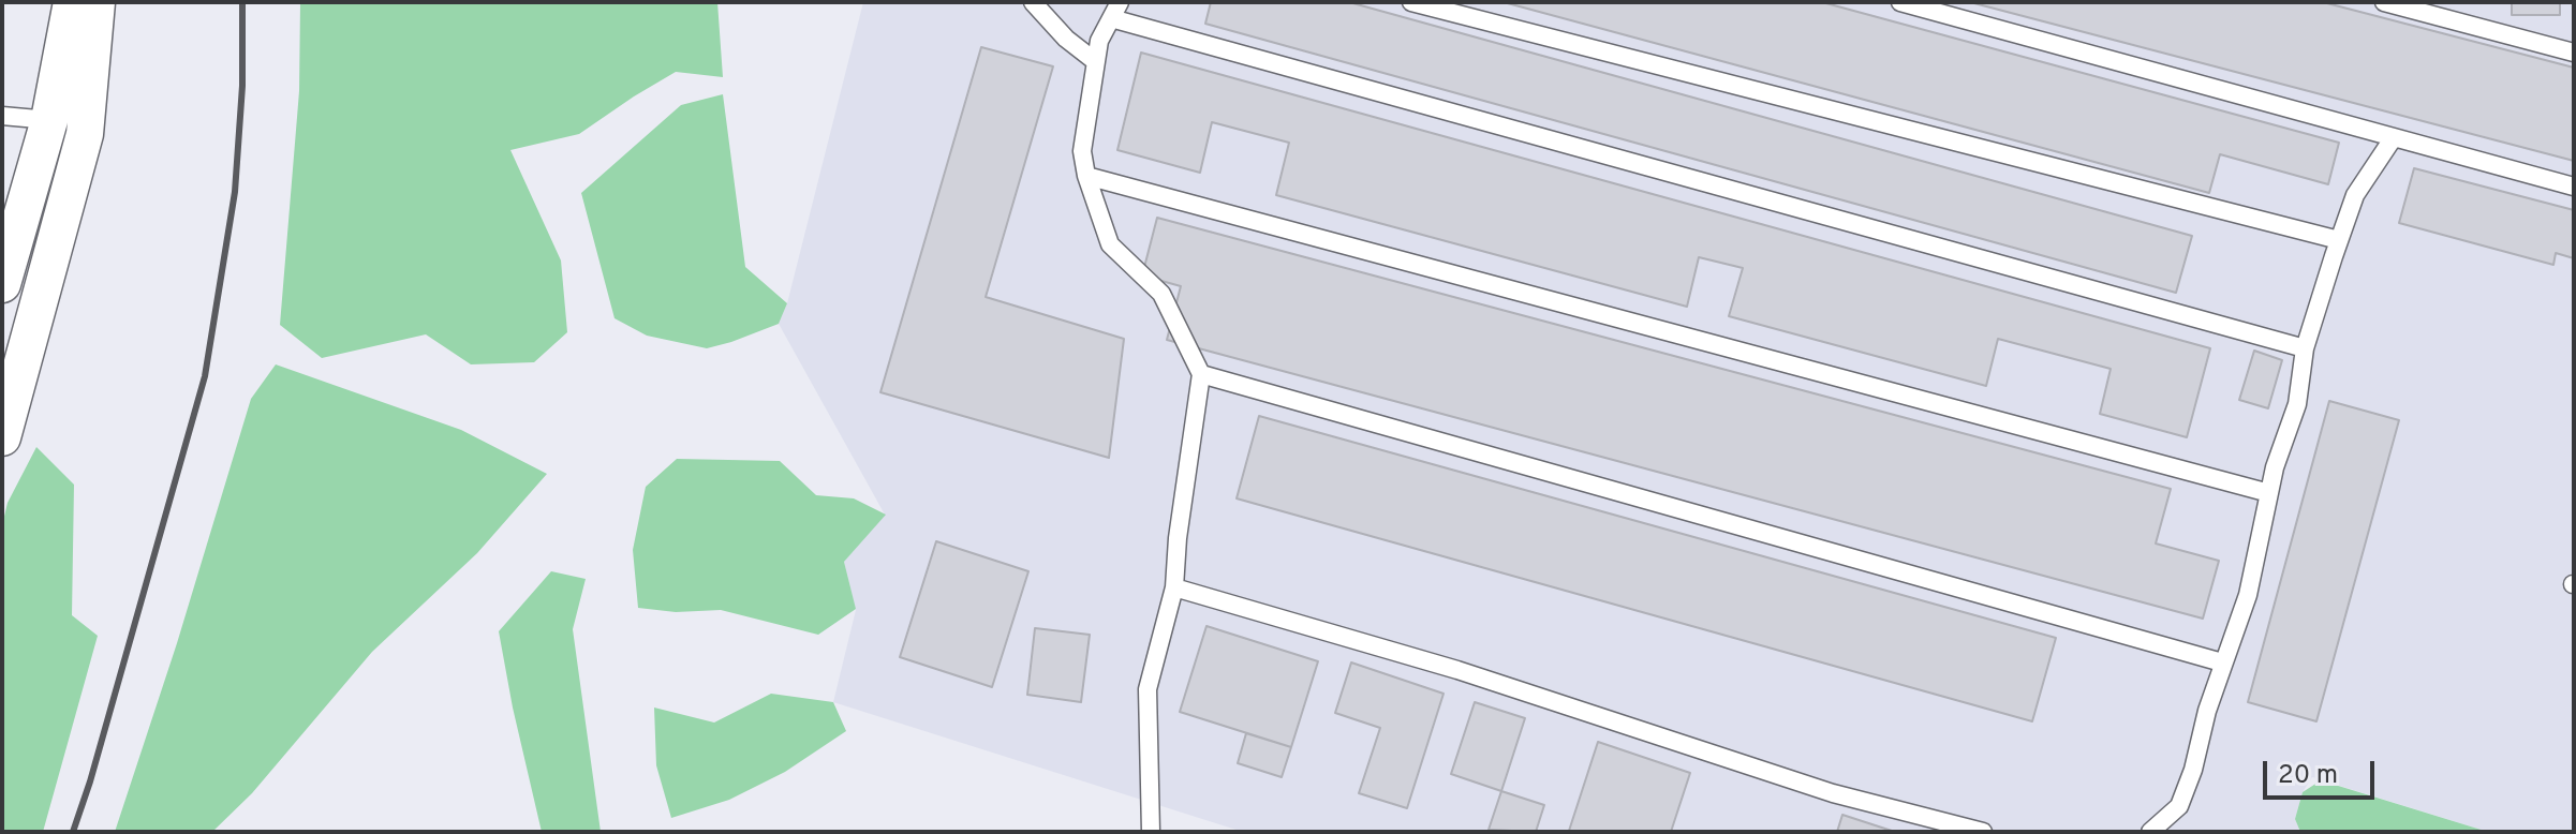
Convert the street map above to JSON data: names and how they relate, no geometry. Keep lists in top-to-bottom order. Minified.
{"scale_bar":"20 m"}
